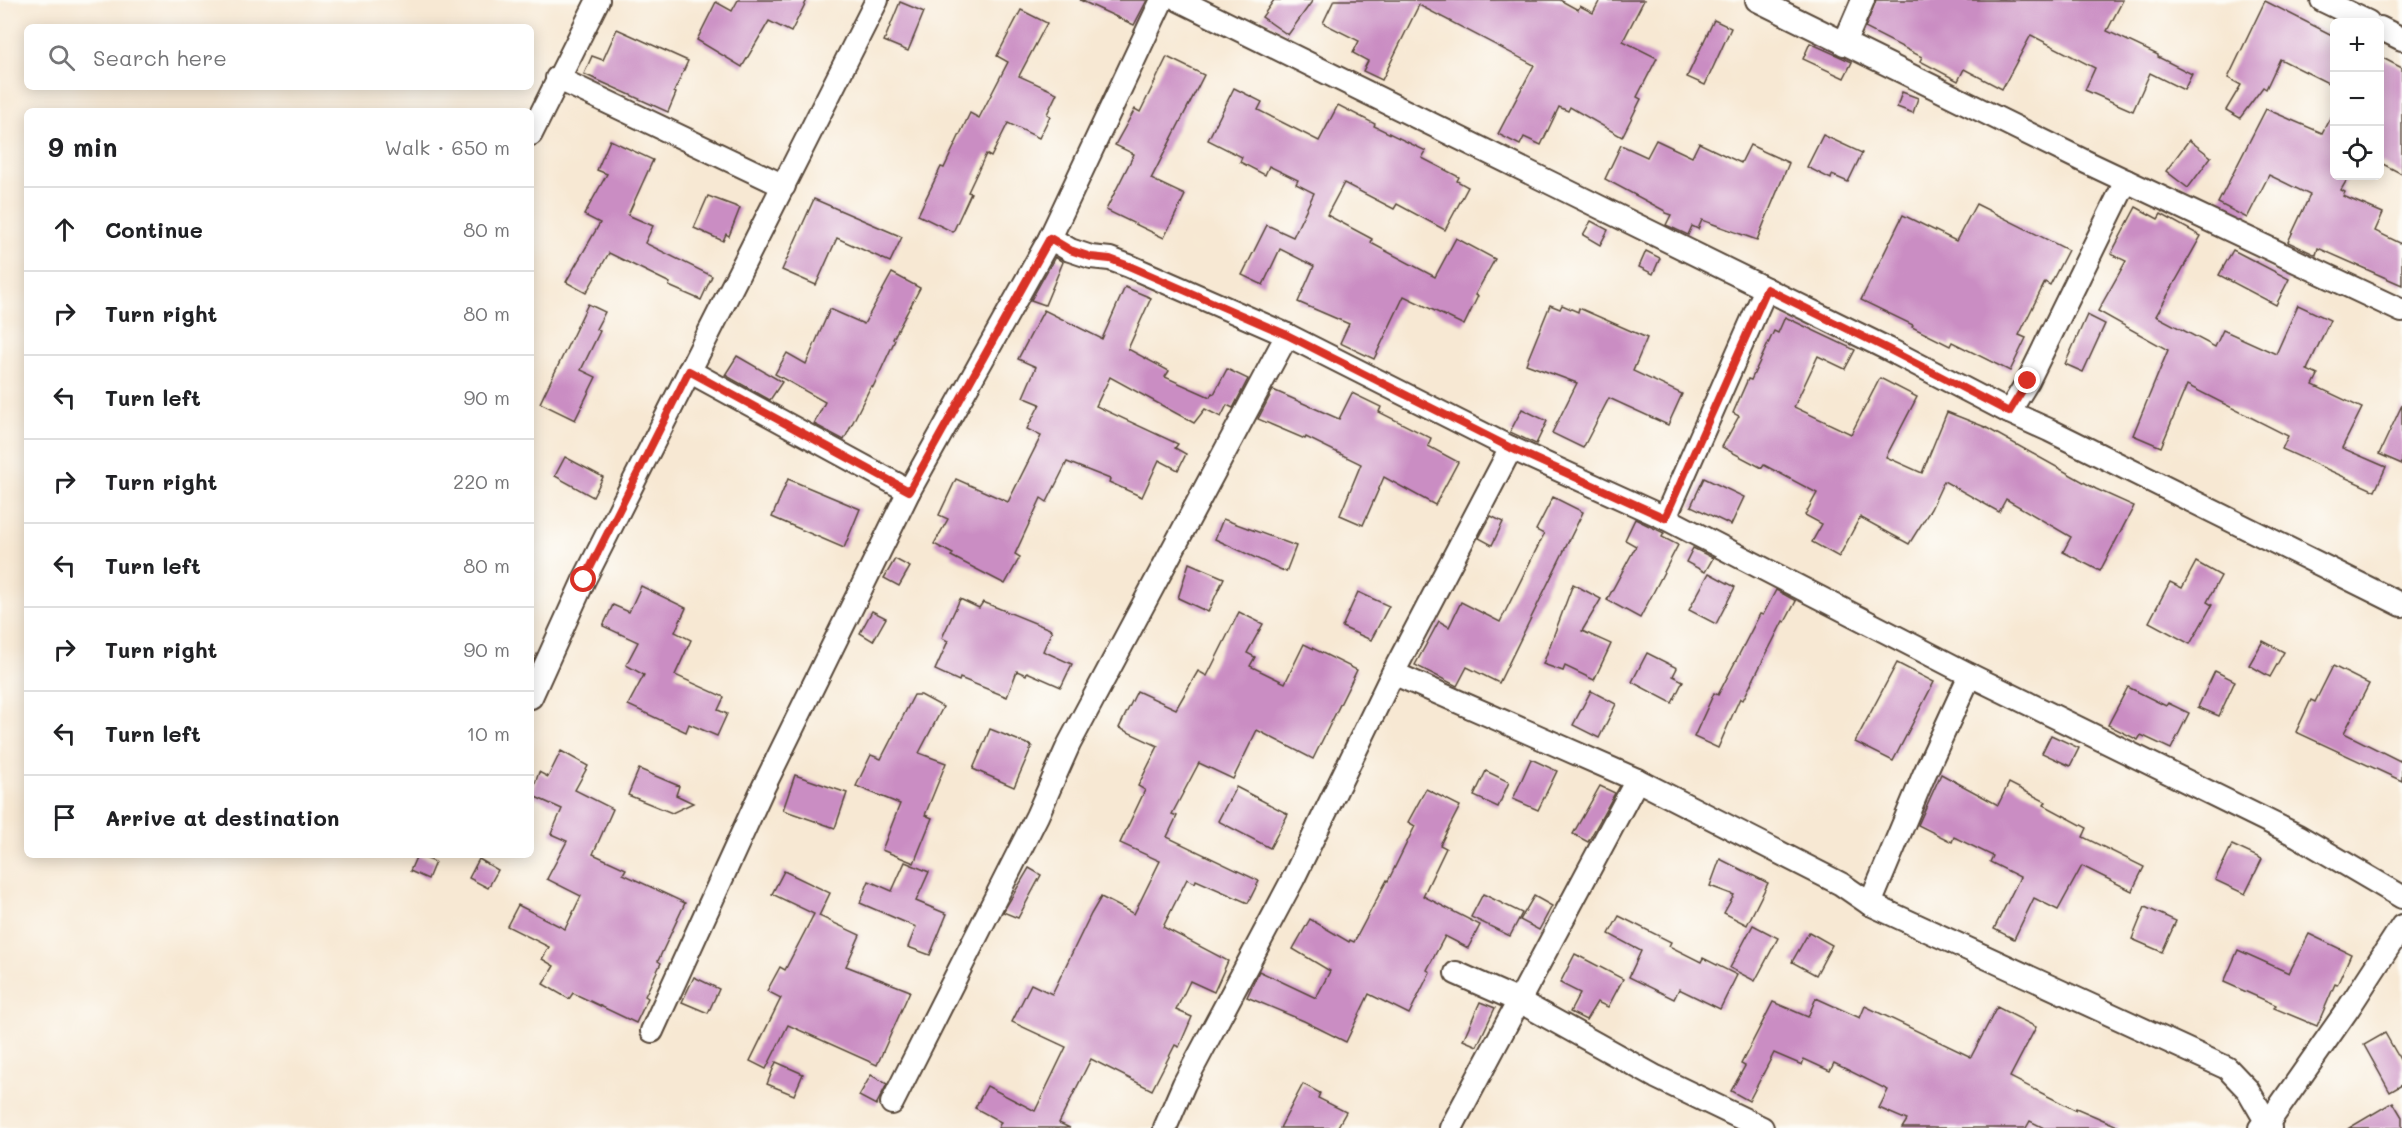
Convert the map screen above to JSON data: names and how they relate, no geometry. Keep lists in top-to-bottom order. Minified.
{"page":{"map_buttons":["+","−"],"search":"Search here","heading":["9 min","Walk · 650 m"],"list":[["Continue","80 m"],["Turn right","80 m"],["Turn left","90 m"],["Turn right","220 m"],["Turn left","80 m"],["Turn right","90 m"],["Turn left","10 m"],"Arrive at destination"]}}
